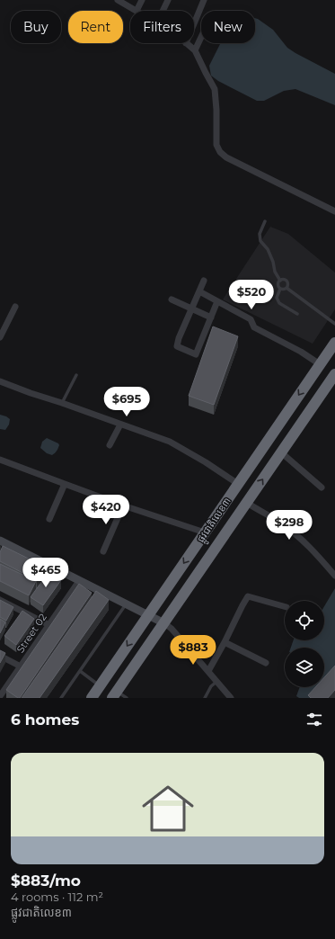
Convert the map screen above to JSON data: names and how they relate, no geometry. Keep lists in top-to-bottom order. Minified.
{"streets":{"highway":["ផ្លូវជាតិលេខ៣"],"street":["Street 02"]},"page":{"chip":["Buy","Rent","Filters","New"],"price":["$520","$695","$420","$298","$465","$883"],"heading":"6 homes","list":[{"name":"$883/mo","note":"4 rooms · 112 m² · ផ្លូវជាតិលេខ៣"}]}}
